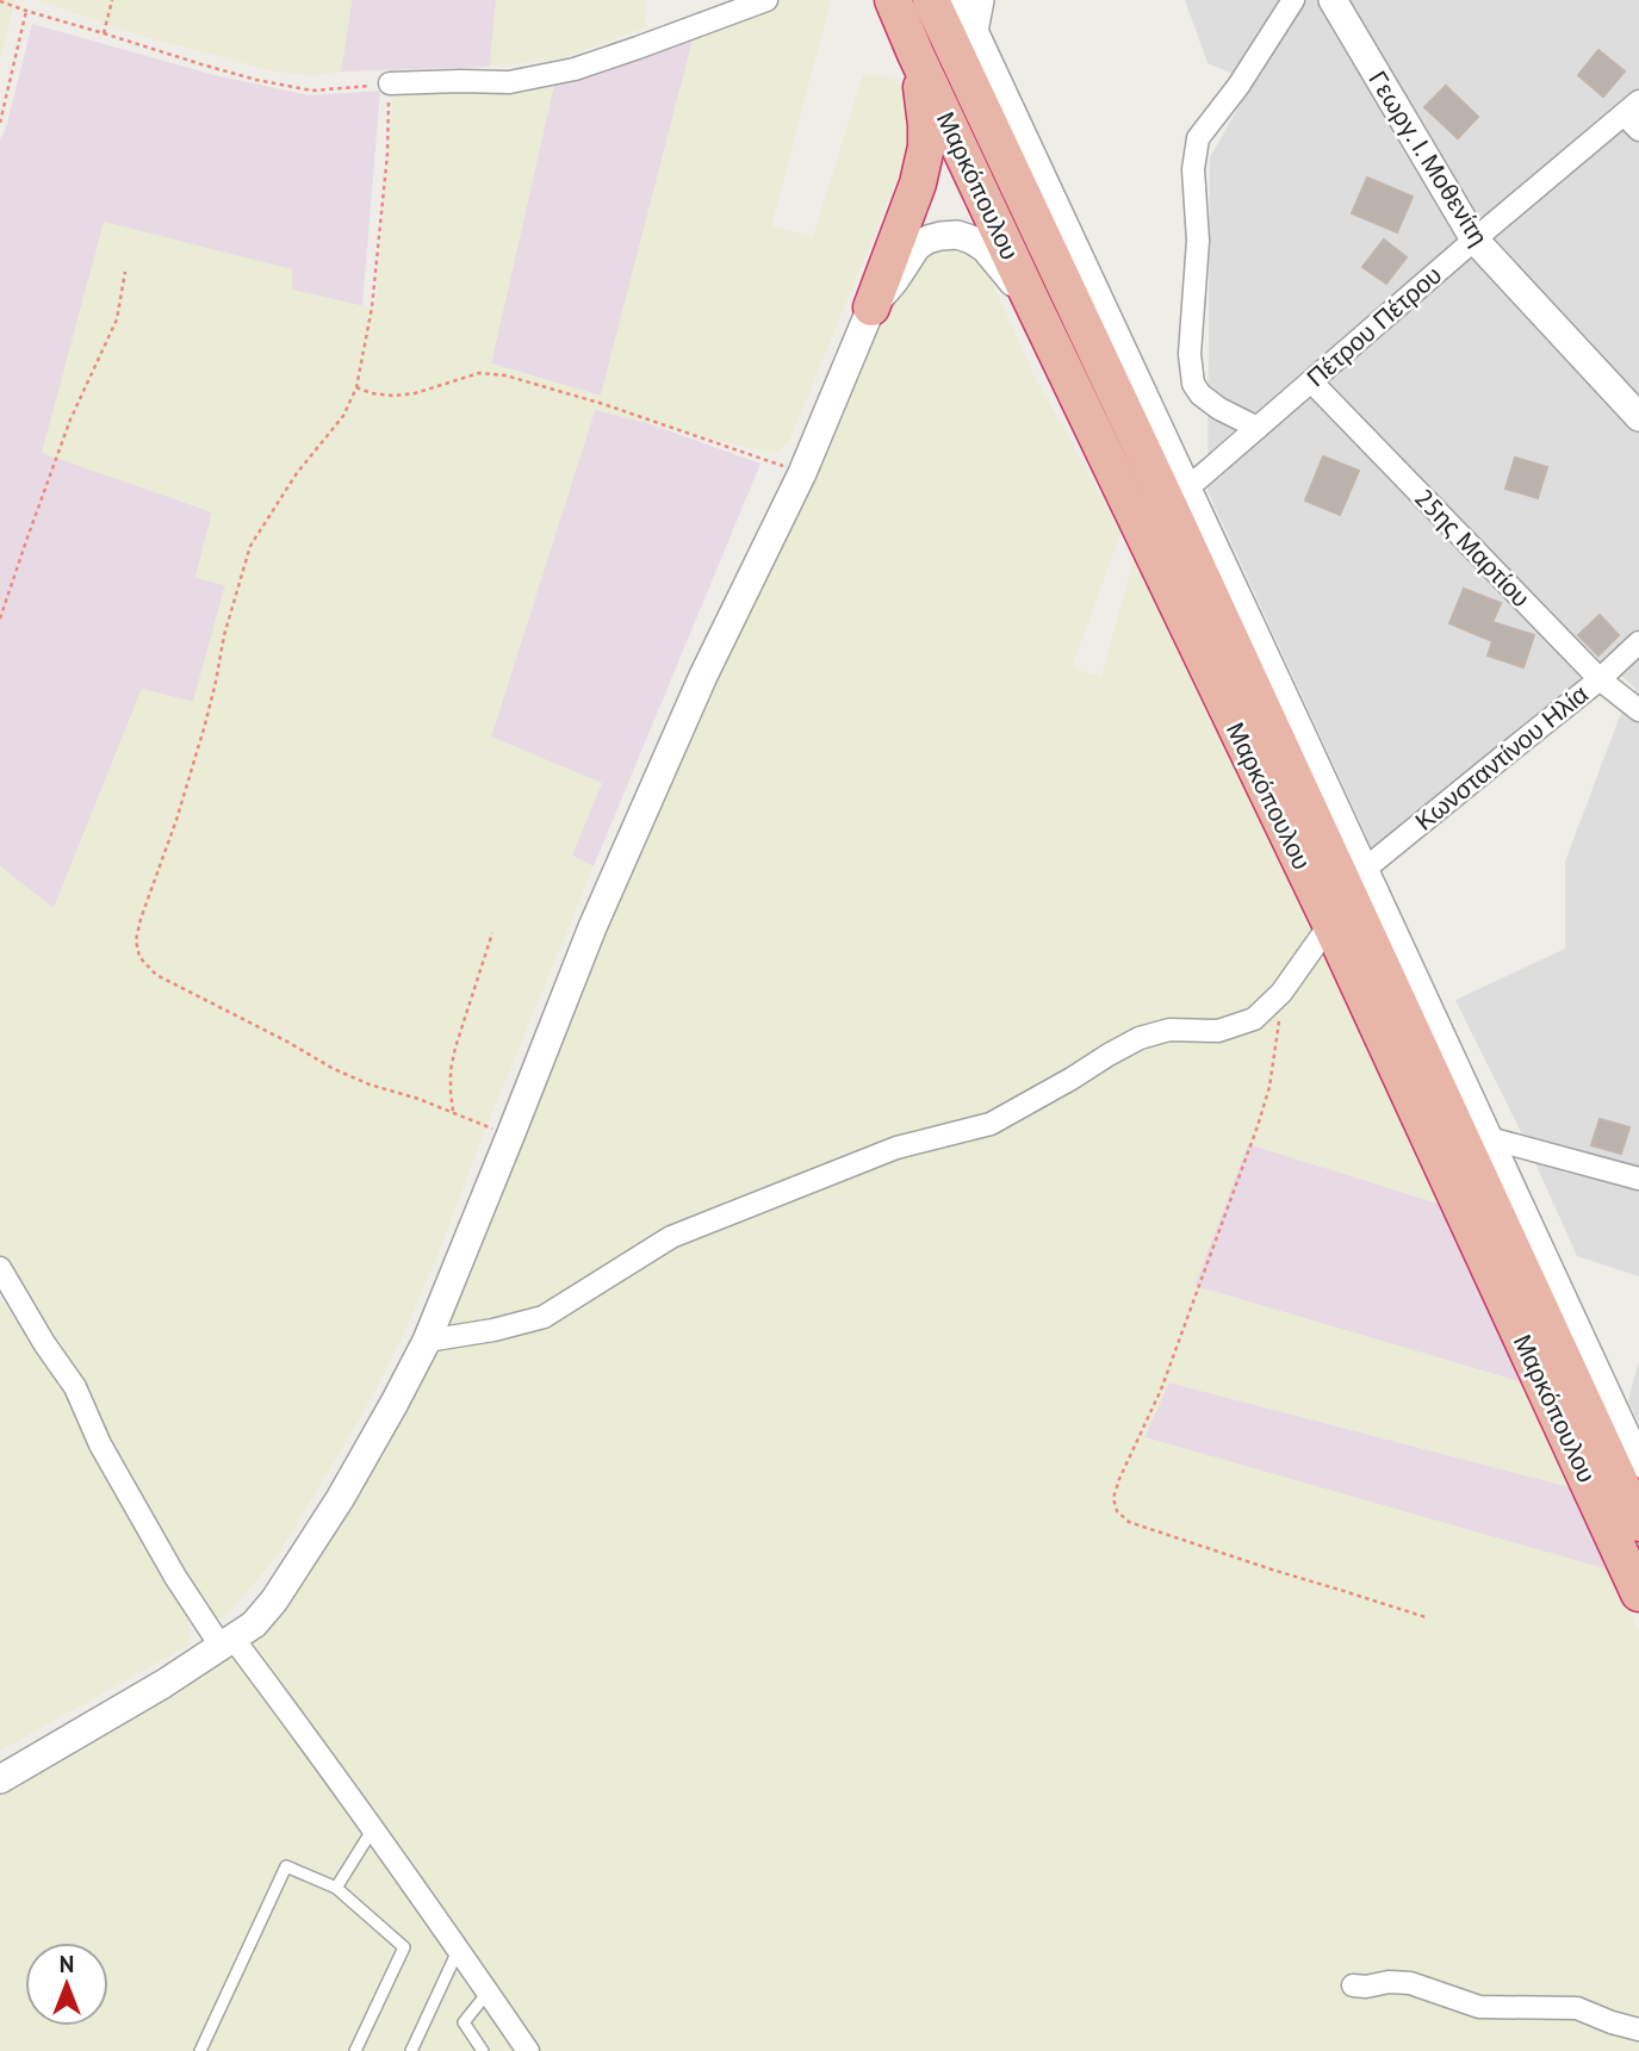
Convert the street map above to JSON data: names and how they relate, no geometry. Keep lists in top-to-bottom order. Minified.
{"streets":{"highway":["Μαρκόπουλου"],"street":["Γεωργ. Ι. Μοθενίτη","Πέτρου Πέτρου","25ης Μαρτίου","Κωνσταντίνου Ηλία"]},"crossings":[["Γεωργ. Ι. Μοθενίτη","Πέτρου Πέτρου"],["Πέτρου Πέτρου","25ης Μαρτίου"],["25ης Μαρτίου","Κωνσταντίνου Ηλία"]],"north":"top"}
